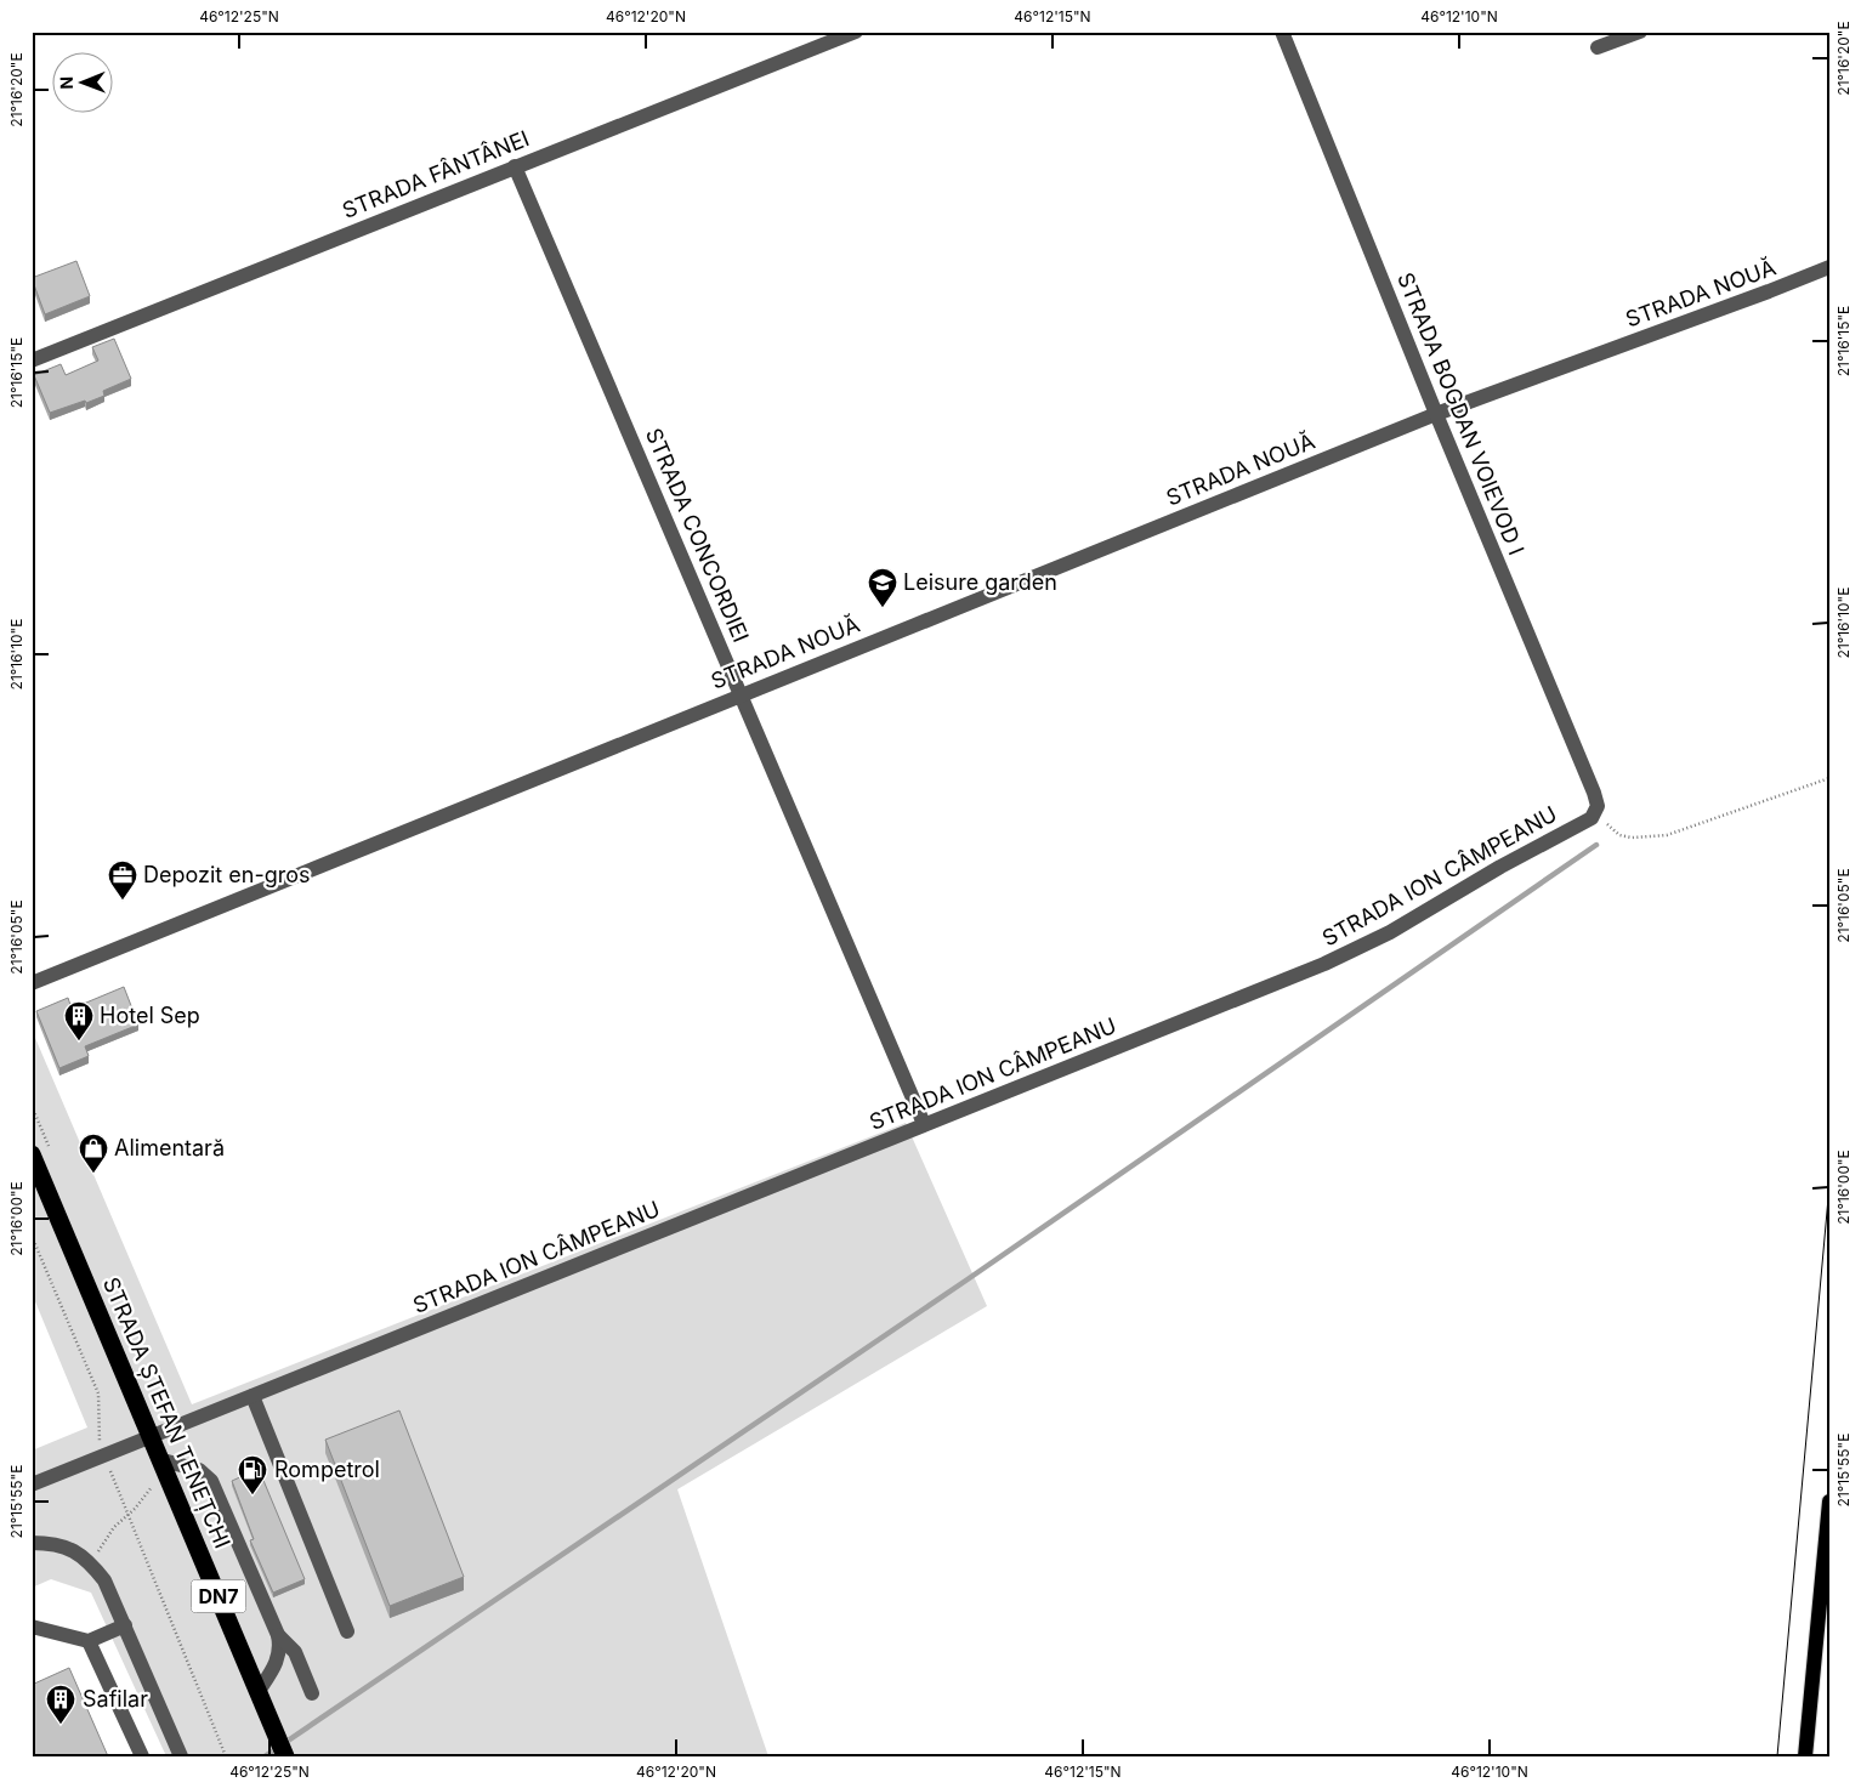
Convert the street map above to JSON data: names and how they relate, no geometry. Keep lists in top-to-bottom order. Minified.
{"streets":{"highway":["STRADA ȘTEFAN TENEȚCHI","DN7"],"street":["STRADA FÂNTÂNEI","STRADA NOUĂ","STRADA BOGDAN VOIEVOD I","STRADA CONCORDIEI","STRADA ION CÂMPEANU"]},"crossings":[["STRADA FÂNTÂNEI","STRADA CONCORDIEI"],["STRADA NOUĂ","STRADA BOGDAN VOIEVOD I"],["STRADA NOUĂ","STRADA CONCORDIEI"],["STRADA BOGDAN VOIEVOD I","STRADA ION CÂMPEANU"],["STRADA CONCORDIEI","STRADA ION CÂMPEANU"],["STRADA ION CÂMPEANU","STRADA ȘTEFAN TENEȚCHI"]],"places":{"school or university":["Leisure garden"],"office":["Depozit en-gros"],"building":["Hotel Sep","Safilar"],"shop":["Alimentară"],"fuel station":["Rompetrol"]},"north":"left","coordinates":["46°12'25\"N","46°12'20\"N","46°12'15\"N","46°12'10\"N","21°16'20\"E","21°16'15\"E","21°16'10\"E","21°16'05\"E","21°16'00\"E","21°15'55\"E"]}
